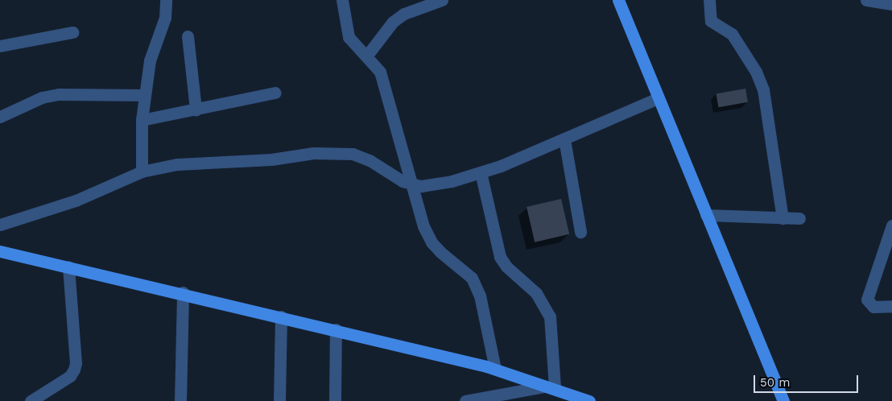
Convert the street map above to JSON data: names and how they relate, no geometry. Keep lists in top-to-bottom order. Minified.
{"scale_bar":"50 m"}
